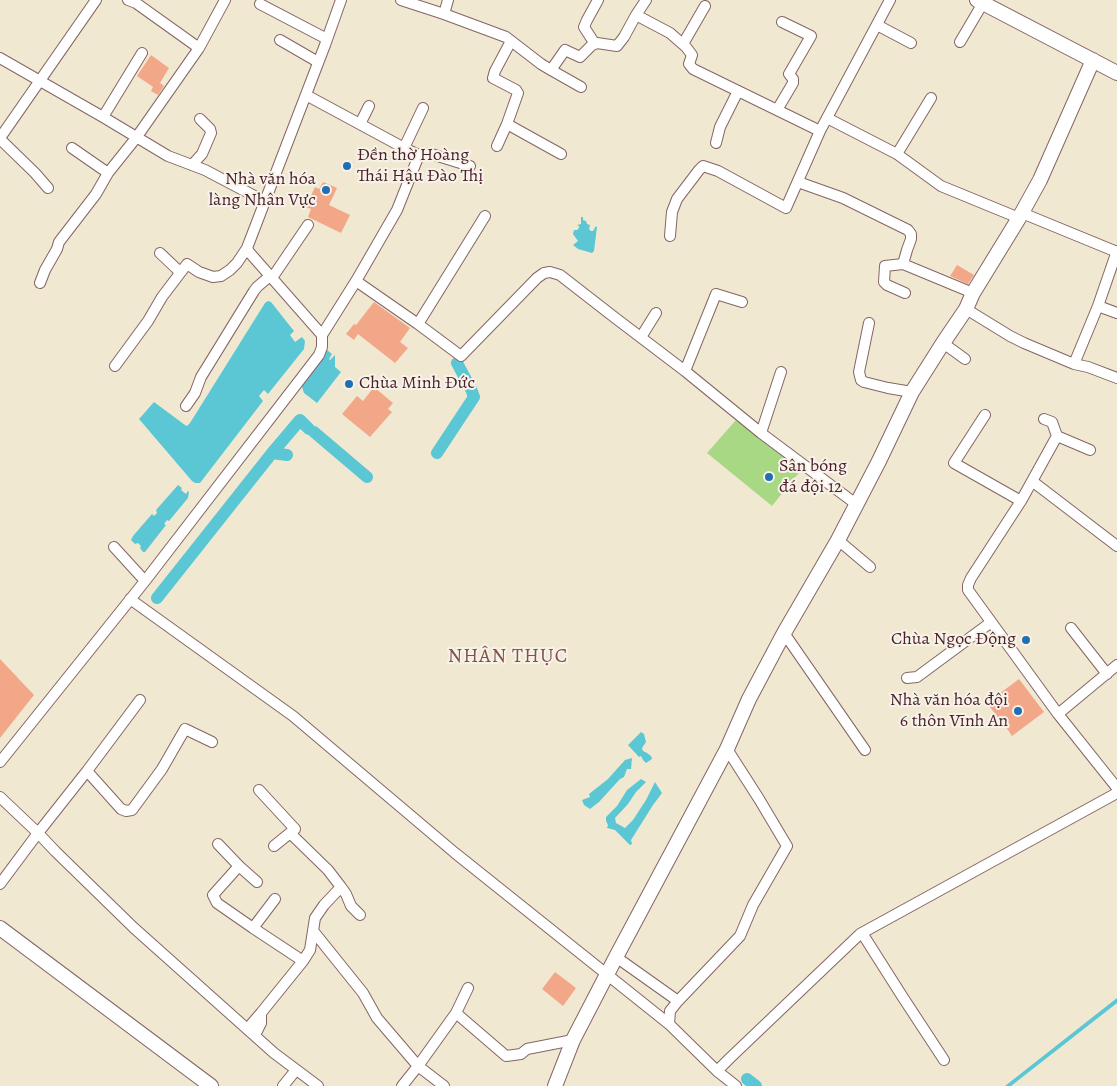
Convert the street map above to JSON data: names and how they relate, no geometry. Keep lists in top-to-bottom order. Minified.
{"districts":["NHÂN THỤC"],"places":["Đền thờ Hoàng Thái Hậu Đào Thị","Nhà văn hóa làng Nhân Vực","Chùa Minh Đức","Sân bóng đá đội 12","Chùa Ngọc Động","Nhà văn hóa đội 6 thôn Vĩnh An"]}
